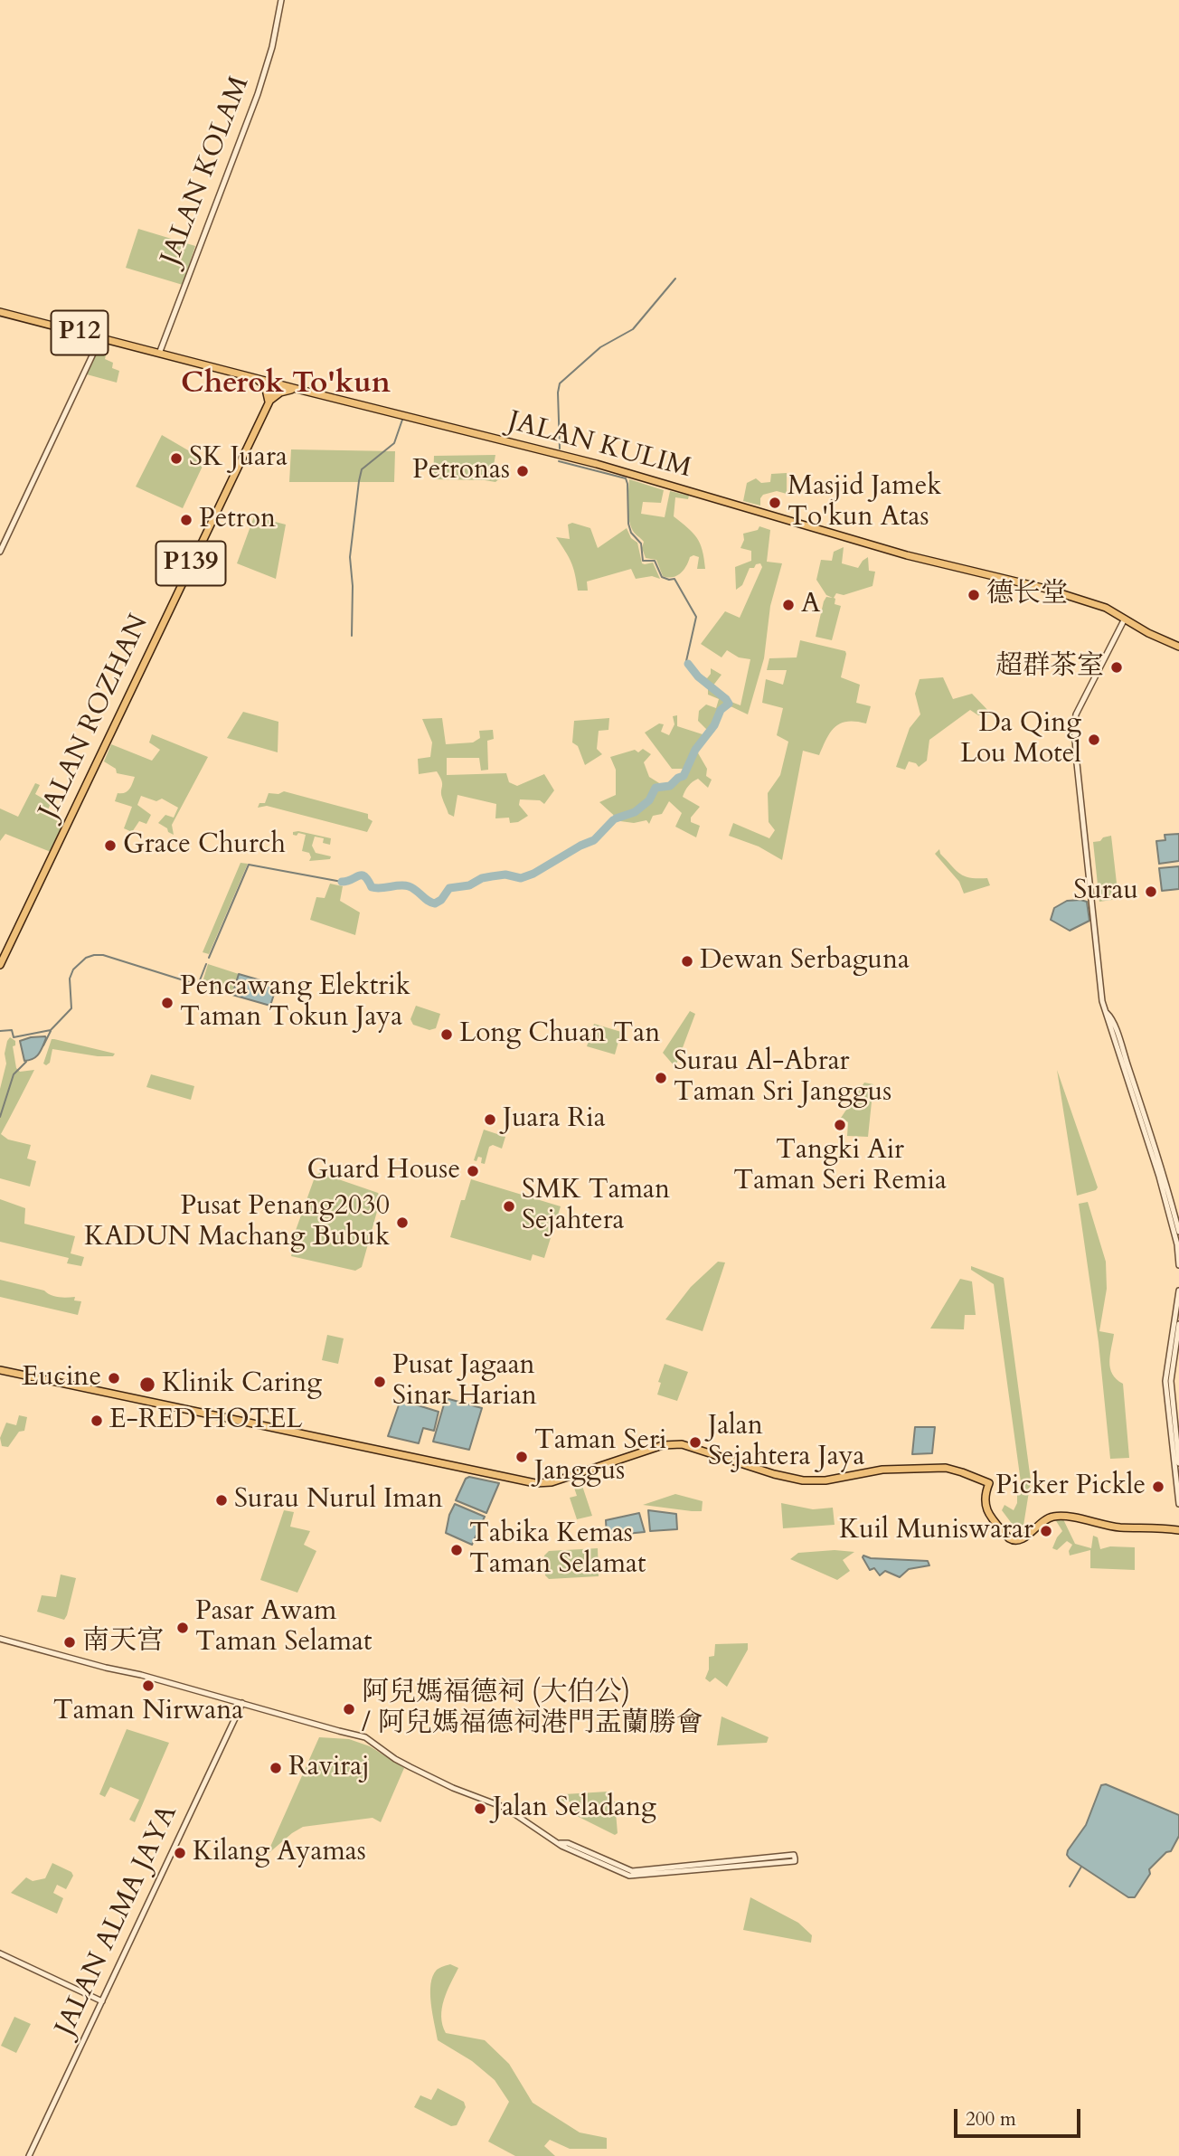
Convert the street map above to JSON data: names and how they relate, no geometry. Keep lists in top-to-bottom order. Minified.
{"streets":{"main road":["P12","JALAN KULIM","P139","JALAN ROZHAN"],"street":["JALAN KOLAM","JALAN ALMA JAYA"]},"crossings":[["JALAN KOLAM","JALAN KULIM"],["JALAN KULIM","JALAN ROZHAN"]],"districts":["Cherok To'kun"],"places":["SK Juara","Petronas","Masjid Jamek To'kun Atas","Petron","德长堂","A","超群茶室","Da Qing Lou Motel","Grace Church","Surau","Dewan Serbaguna","Pencawang Elektrik Taman Tokun Jaya","Long Chuan Tan","Surau Al-Abrar Taman Sri Janggus","Juara Ria","Tangki Air Taman Seri Remia","Guard House","SMK Taman Sejahtera","Pusat Penang2030 KADUN Machang Bubuk","Eucine","Pusat Jagaan Sinar Harian","Klinik Caring","E-RED HOTEL","Jalan Sejahtera Jaya","Taman Seri Janggus","Picker Pickle","Surau Nurul Iman","Kuil Muniswarar","Tabika Kemas Taman Selamat","Pasar Awam Taman Selamat","南天宫","Taman Nirwana","阿兒媽福德祠 (大伯公) / 阿兒媽福德祠港門盂蘭勝會","Raviraj","Jalan Seladang","Kilang Ayamas"],"scale_bar":"200 m"}
